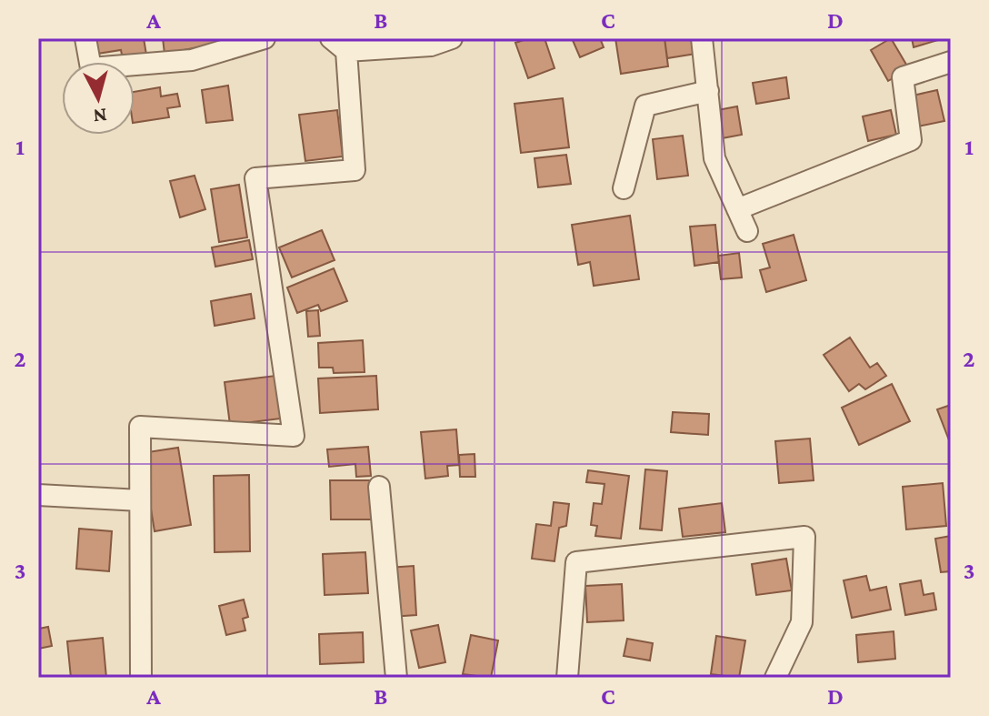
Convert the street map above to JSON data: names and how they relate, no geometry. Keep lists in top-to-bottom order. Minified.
{"north":"bottom","grid":{"columns":["A","B","C","D"],"rows":["1","2","3"]}}
